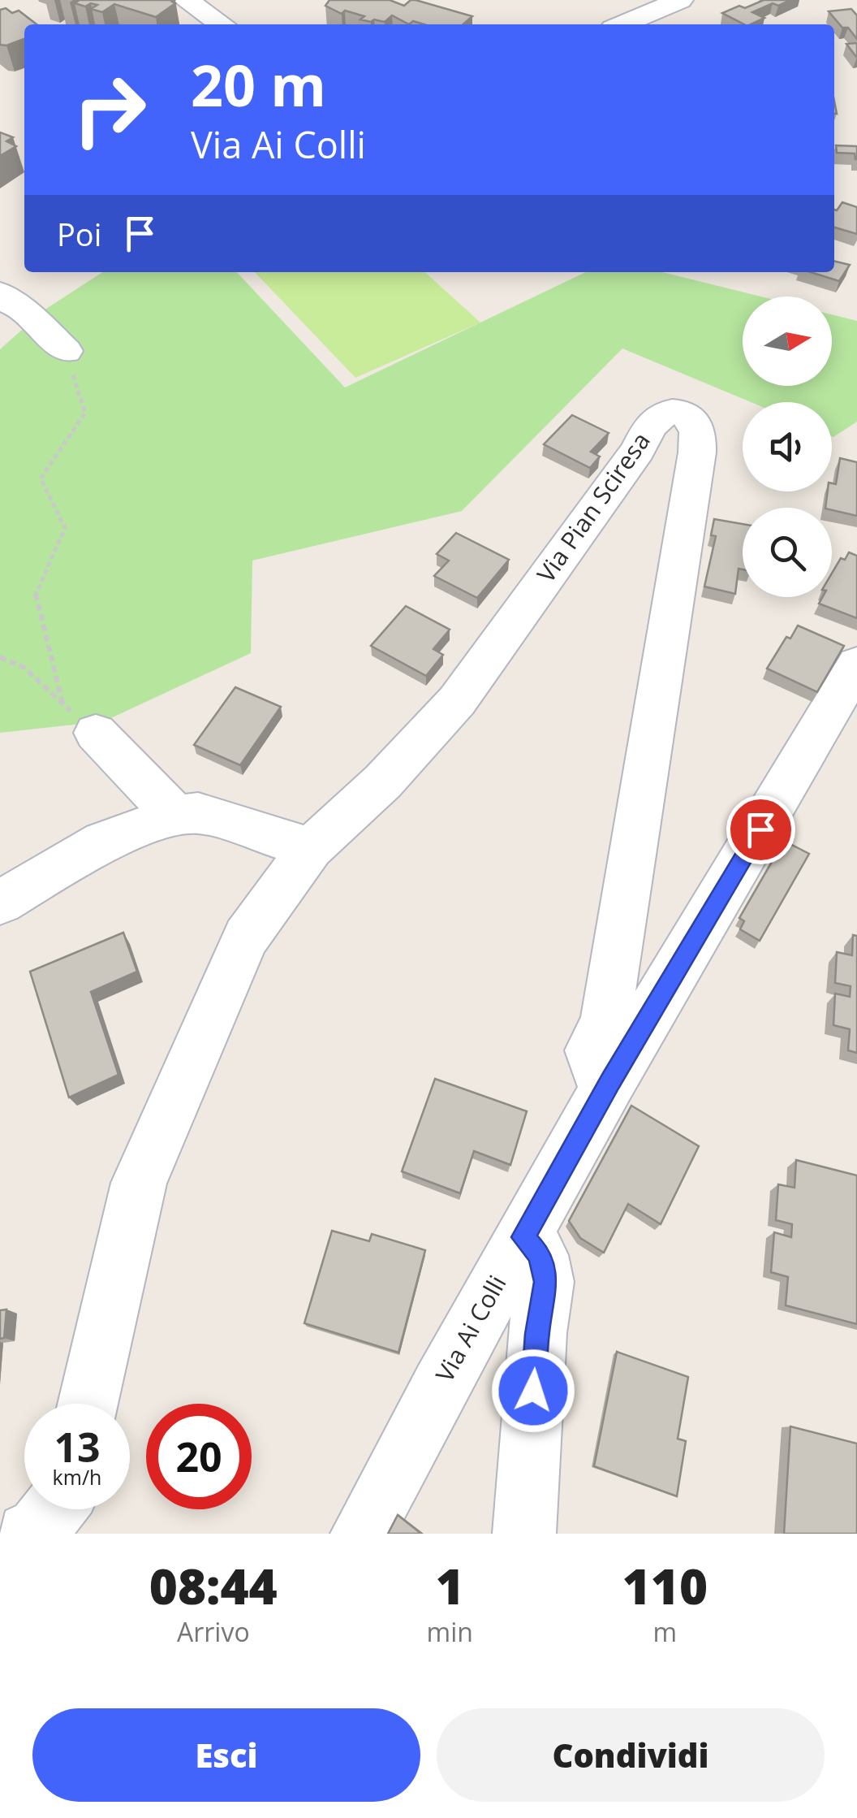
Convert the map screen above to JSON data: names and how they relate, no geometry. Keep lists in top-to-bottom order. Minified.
{"streets":{"street":["Via Pian Sciresa","Via Ai Colli"]},"crossings":[["Via Pian Sciresa","Via Ai Colli"]],"north":"right","page":{"turn":["20 m","Via Ai Colli"],"then":"Poi","speed":"13 km/h","limit":"20","eta":["08:44","Arrivo","1","min","110","m"],"buttons":["Esci","Condividi"]}}
